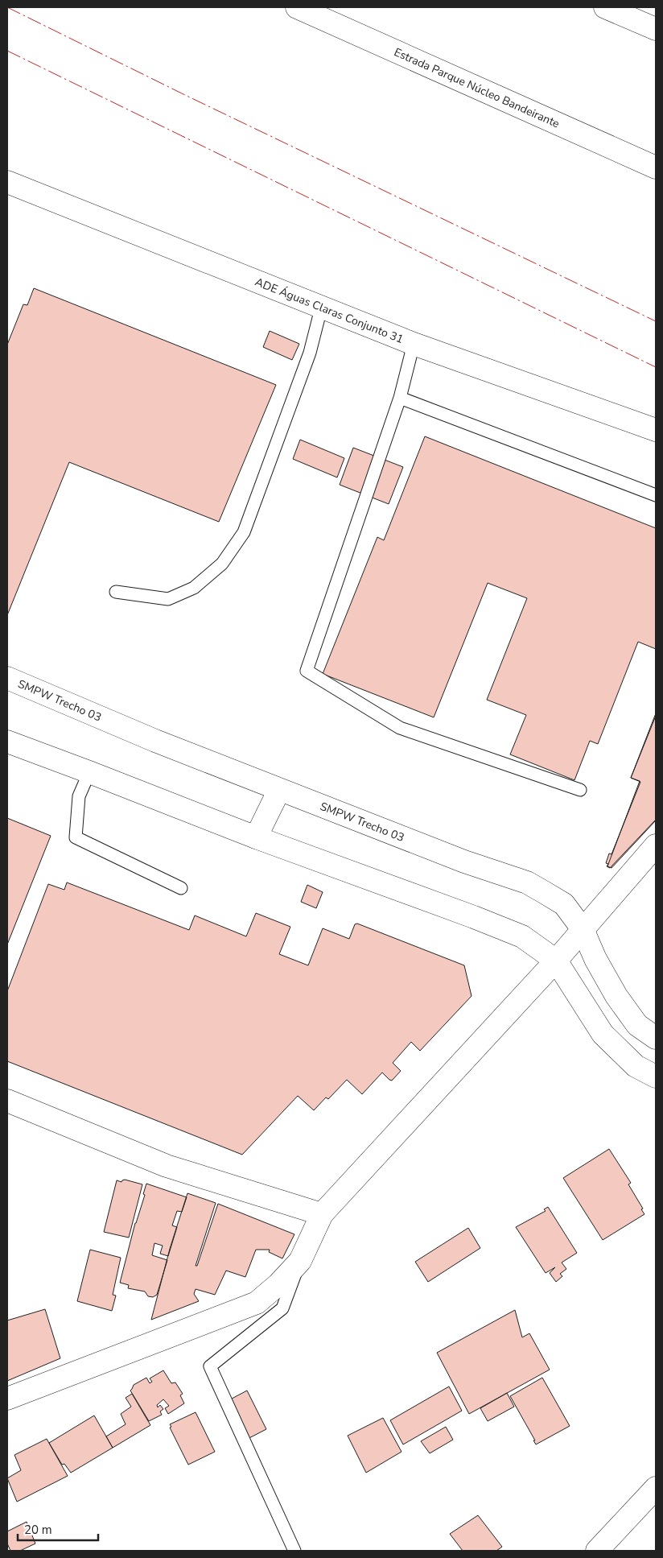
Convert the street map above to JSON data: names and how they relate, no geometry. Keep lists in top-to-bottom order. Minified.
{"streets":{"main road":["Estrada Parque Núcleo Bandeirante","ADE Águas Claras Conjunto 31","SMPW Trecho 03"]},"scale_bar":"20 m"}
